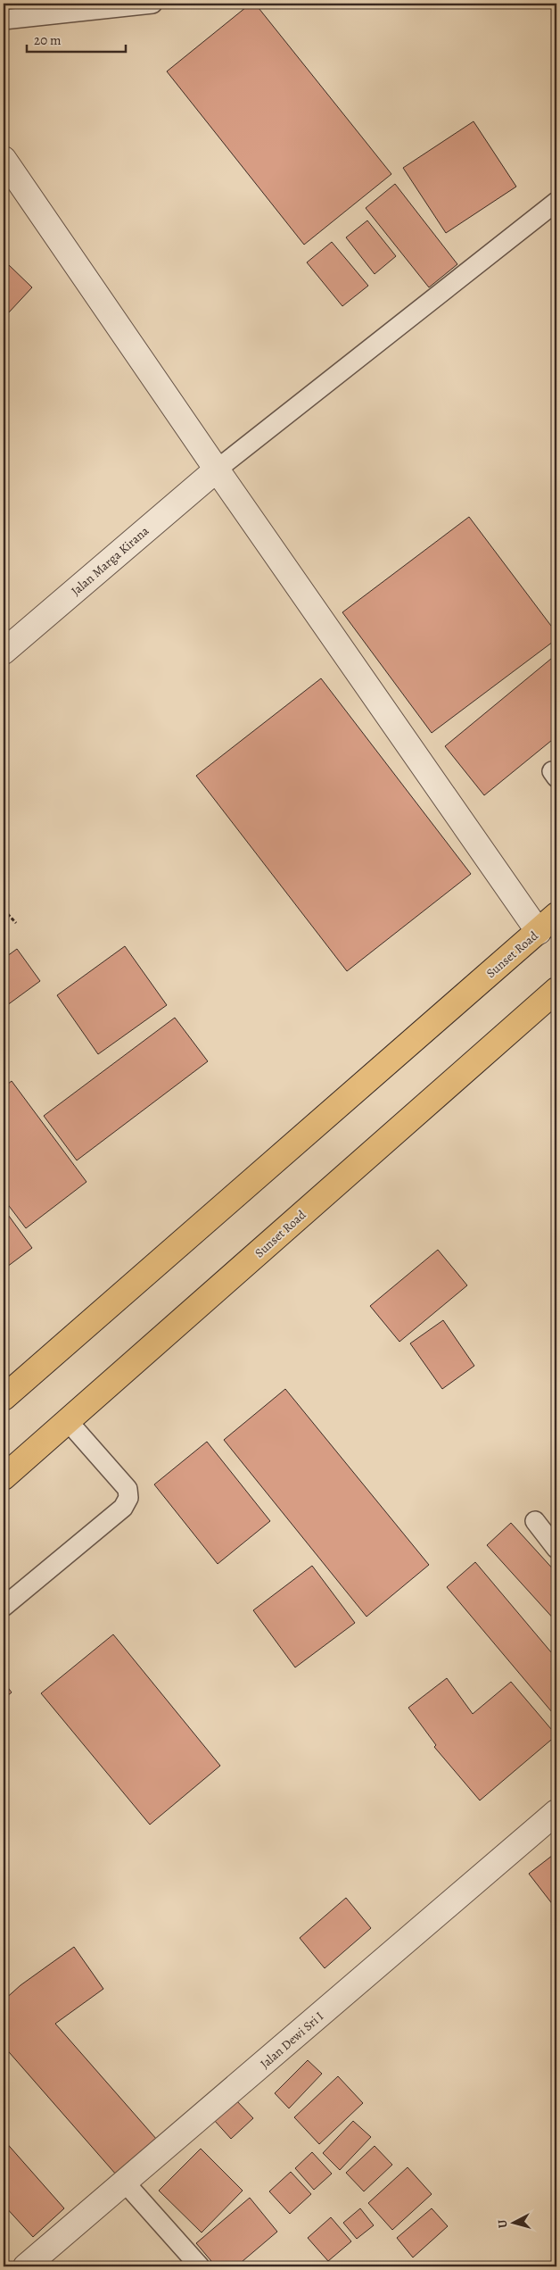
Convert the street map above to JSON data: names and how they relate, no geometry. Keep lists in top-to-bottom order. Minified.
{"streets":{"highway":["Sunset Road"],"street":["Jalan Marga Kirana","Jalan Dewi Sri I"]},"scale_bar":"20 m","north":"left"}
